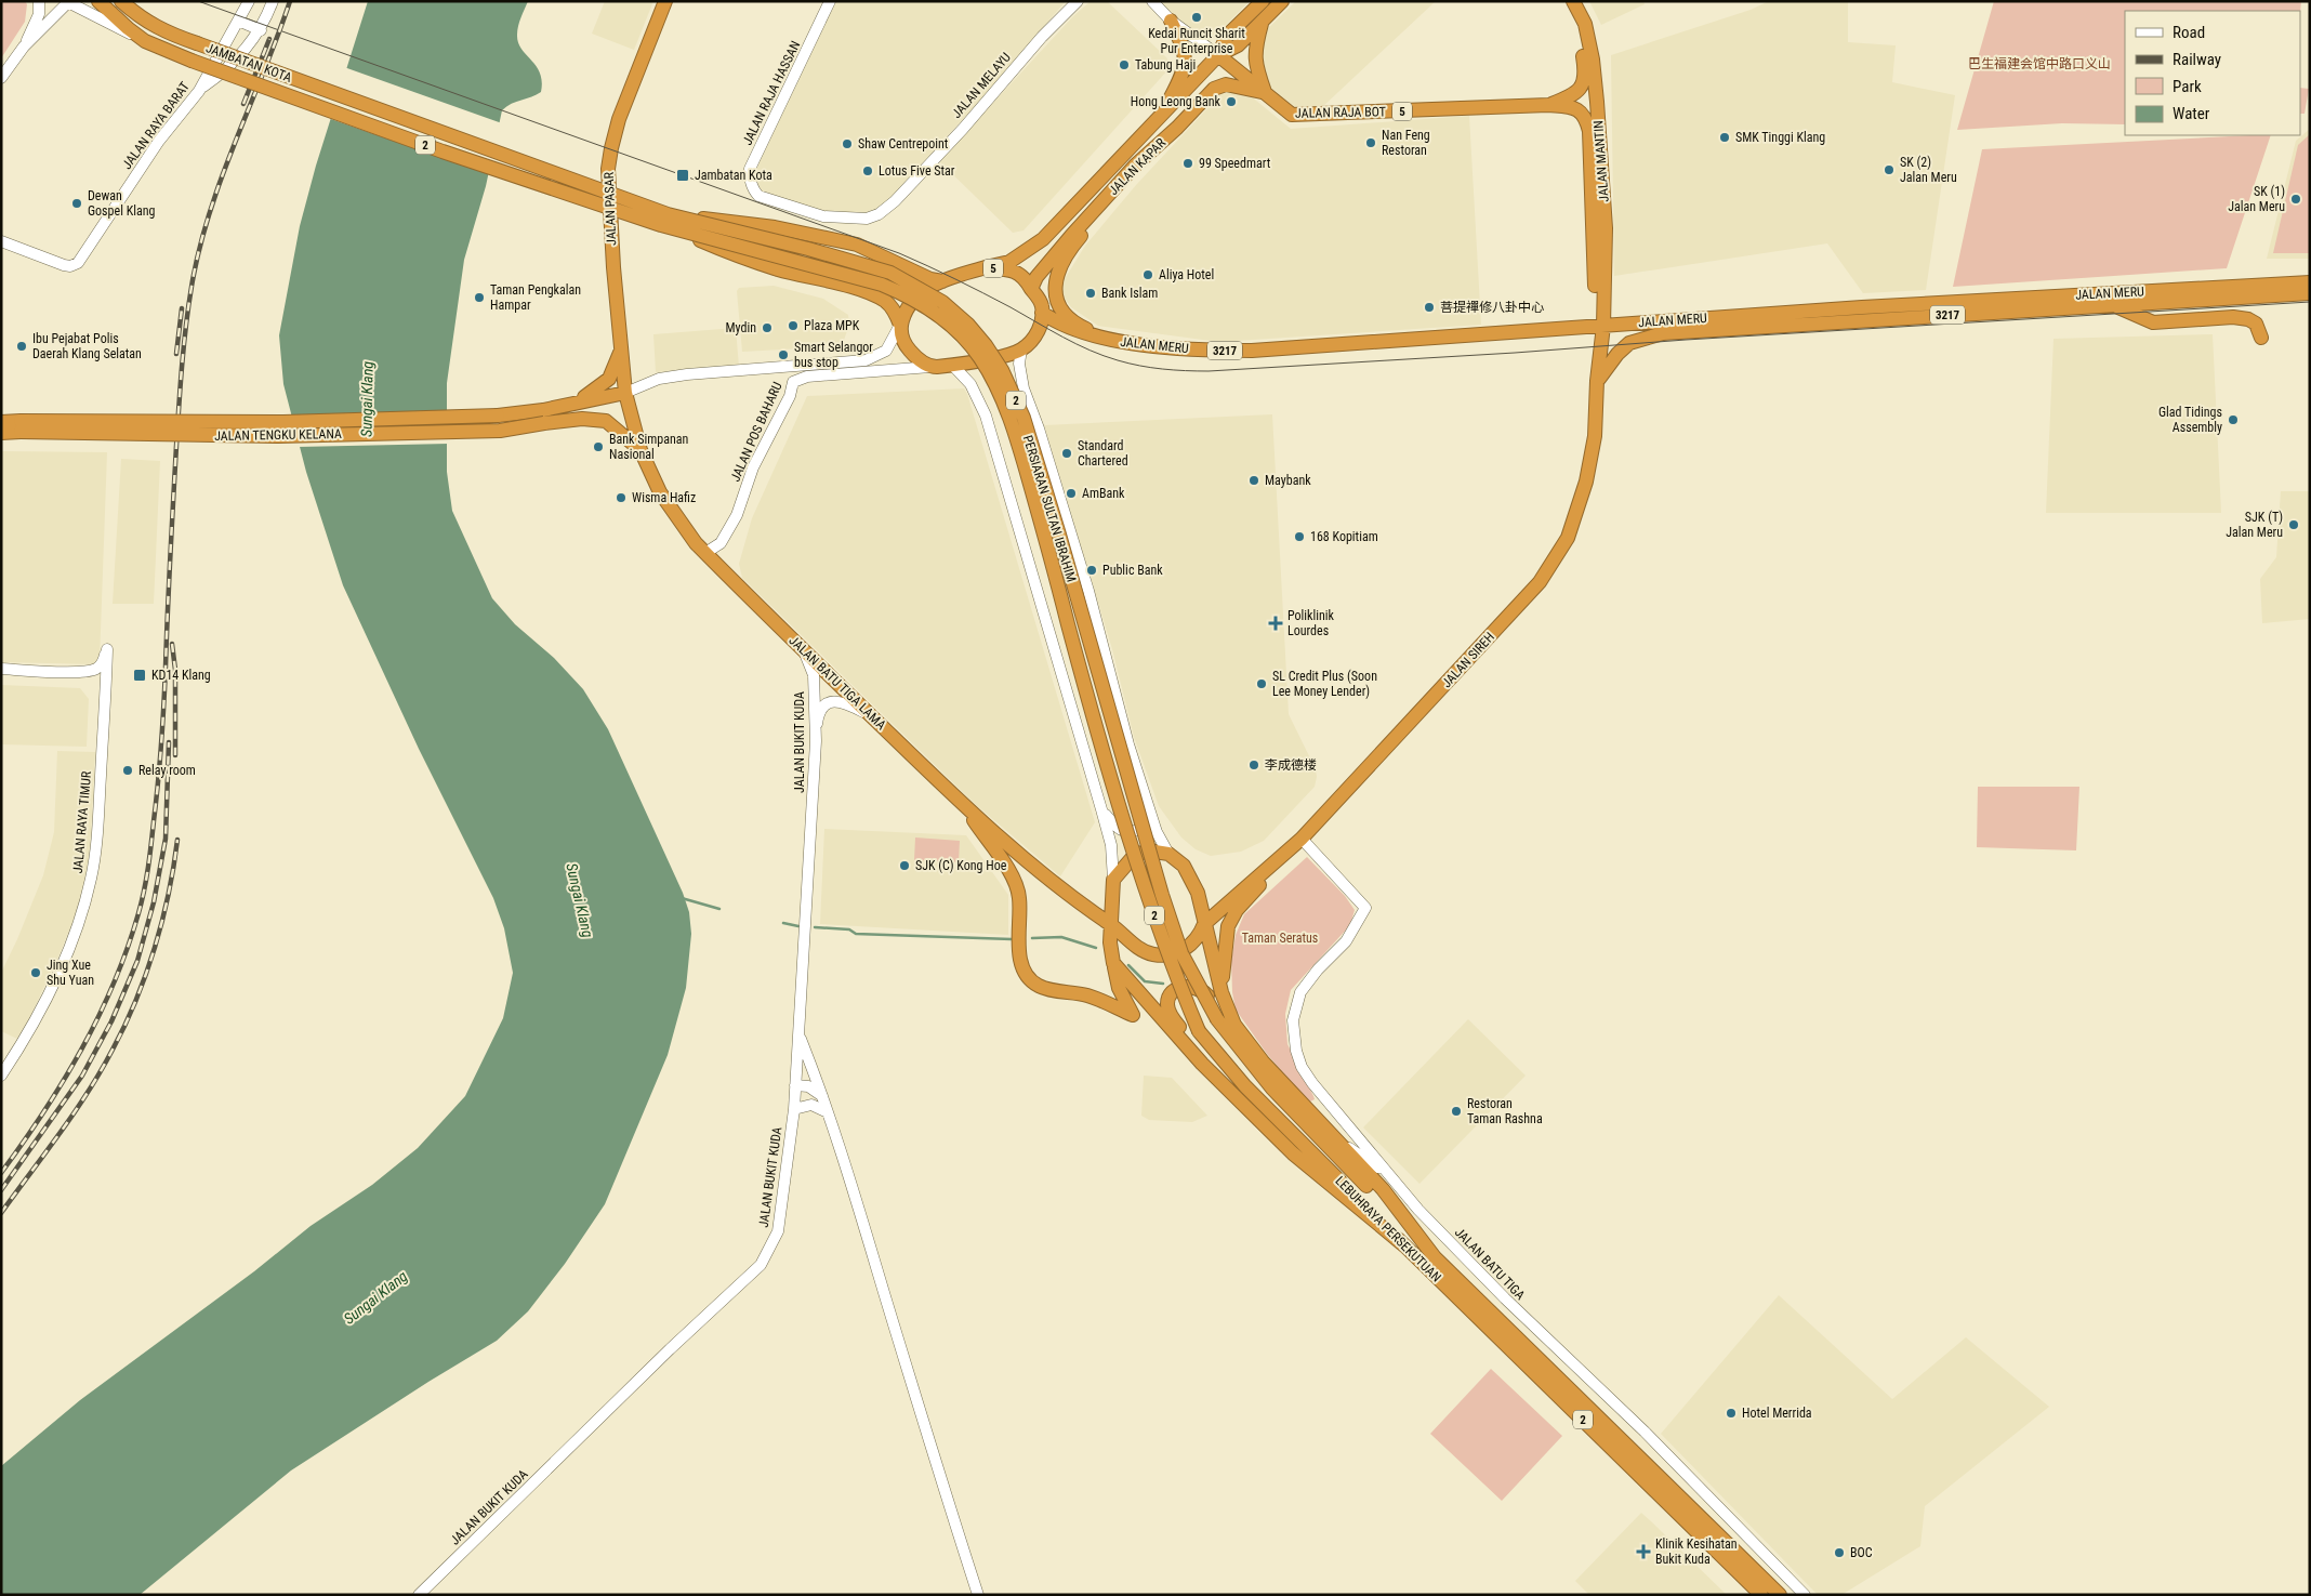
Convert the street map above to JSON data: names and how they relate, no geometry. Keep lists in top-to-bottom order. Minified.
{"streets":{"highway":["JAMBATAN KOTA","5","JALAN RAJA BOT","2","JALAN MANTIN","JALAN KAPAR","JALAN PASAR","JALAN MERU","3217","JALAN TENGKU KELANA","PERSIARAN SULTAN IBRAHIM","JALAN SIREH","JALAN BATU TIGA LAMA","LEBUHRAYA PERSEKUTUAN"],"street":["JALAN MELAYU","JALAN RAJA HASSAN","JALAN RAYA BARAT","JALAN POS BAHARU","JALAN BUKIT KUDA","JALAN RAYA TIMUR","JALAN BATU TIGA"]},"crossings":[["JAMBATAN KOTA","2"],["JAMBATAN KOTA","PERSIARAN SULTAN IBRAHIM"],["JALAN MELAYU","JALAN RAJA HASSAN"],["5","JALAN RAJA BOT"],["5","JALAN MANTIN"],["5","JALAN KAPAR"],["5","JALAN MERU"],["5","JALAN POS BAHARU"],["JALAN RAJA BOT","JALAN KAPAR"],["JALAN MANTIN","JALAN MERU"],["JALAN MANTIN","JALAN SIREH"],["JALAN KAPAR","JALAN MERU"],["JALAN KAPAR","JALAN POS BAHARU"],["JALAN PASAR","JALAN POS BAHARU"],["JALAN PASAR","JALAN TENGKU KELANA"],["JALAN PASAR","JALAN BATU TIGA LAMA"],["JALAN MERU","JALAN POS BAHARU"],["JALAN MERU","JALAN SIREH"],["JALAN POS BAHARU","JALAN TENGKU KELANA"],["JALAN POS BAHARU","JALAN BATU TIGA LAMA"],["JALAN TENGKU KELANA","JALAN BATU TIGA LAMA"],["PERSIARAN SULTAN IBRAHIM","LEBUHRAYA PERSEKUTUAN"],["JALAN SIREH","JALAN BATU TIGA LAMA"],["JALAN SIREH","JALAN BATU TIGA"],["JALAN BATU TIGA LAMA","JALAN BUKIT KUDA"]],"water":["Sungai Klang"],"parks":["巴生福建会馆中路口义山","Taman Seratus"],"places":{"other":["Kedai Runcit Sharit Pur Enterprise","Tabung Haji","Hong Leong Bank","SMK Tinggi Klang","Nan Feng Restoran","Shaw Centrepoint","99 Speedmart","SK (2) Jalan Meru","Lotus Five Star","SK (1) Jalan Meru","Dewan Gospel Klang","Aliya Hotel","Bank Islam","Taman Pengkalan Hampar","菩提禪修八卦中心","Plaza MPK","Mydin","Ibu Pejabat Polis Daerah Klang Selatan","Smart Selangor bus stop","Glad Tidings Assembly","Bank Simpanan Nasional","Standard Chartered","Maybank","AmBank","Wisma Hafiz","SJK (T) Jalan Meru","168 Kopitiam","Public Bank","SL Credit Plus (Soon Lee Money Lender)","李成德楼","Relay room","SJK (C) Kong Hoe","Jing Xue Shu Yuan","Restoran Taman Rashna","Hotel Merrida","BOC"],"transit":["Jambatan Kota","KD14 Klang"],"health":["Poliklinik Lourdes","Klinik Kesihatan Bukit Kuda"]},"legend":["Road","Railway","Park","Water"]}
